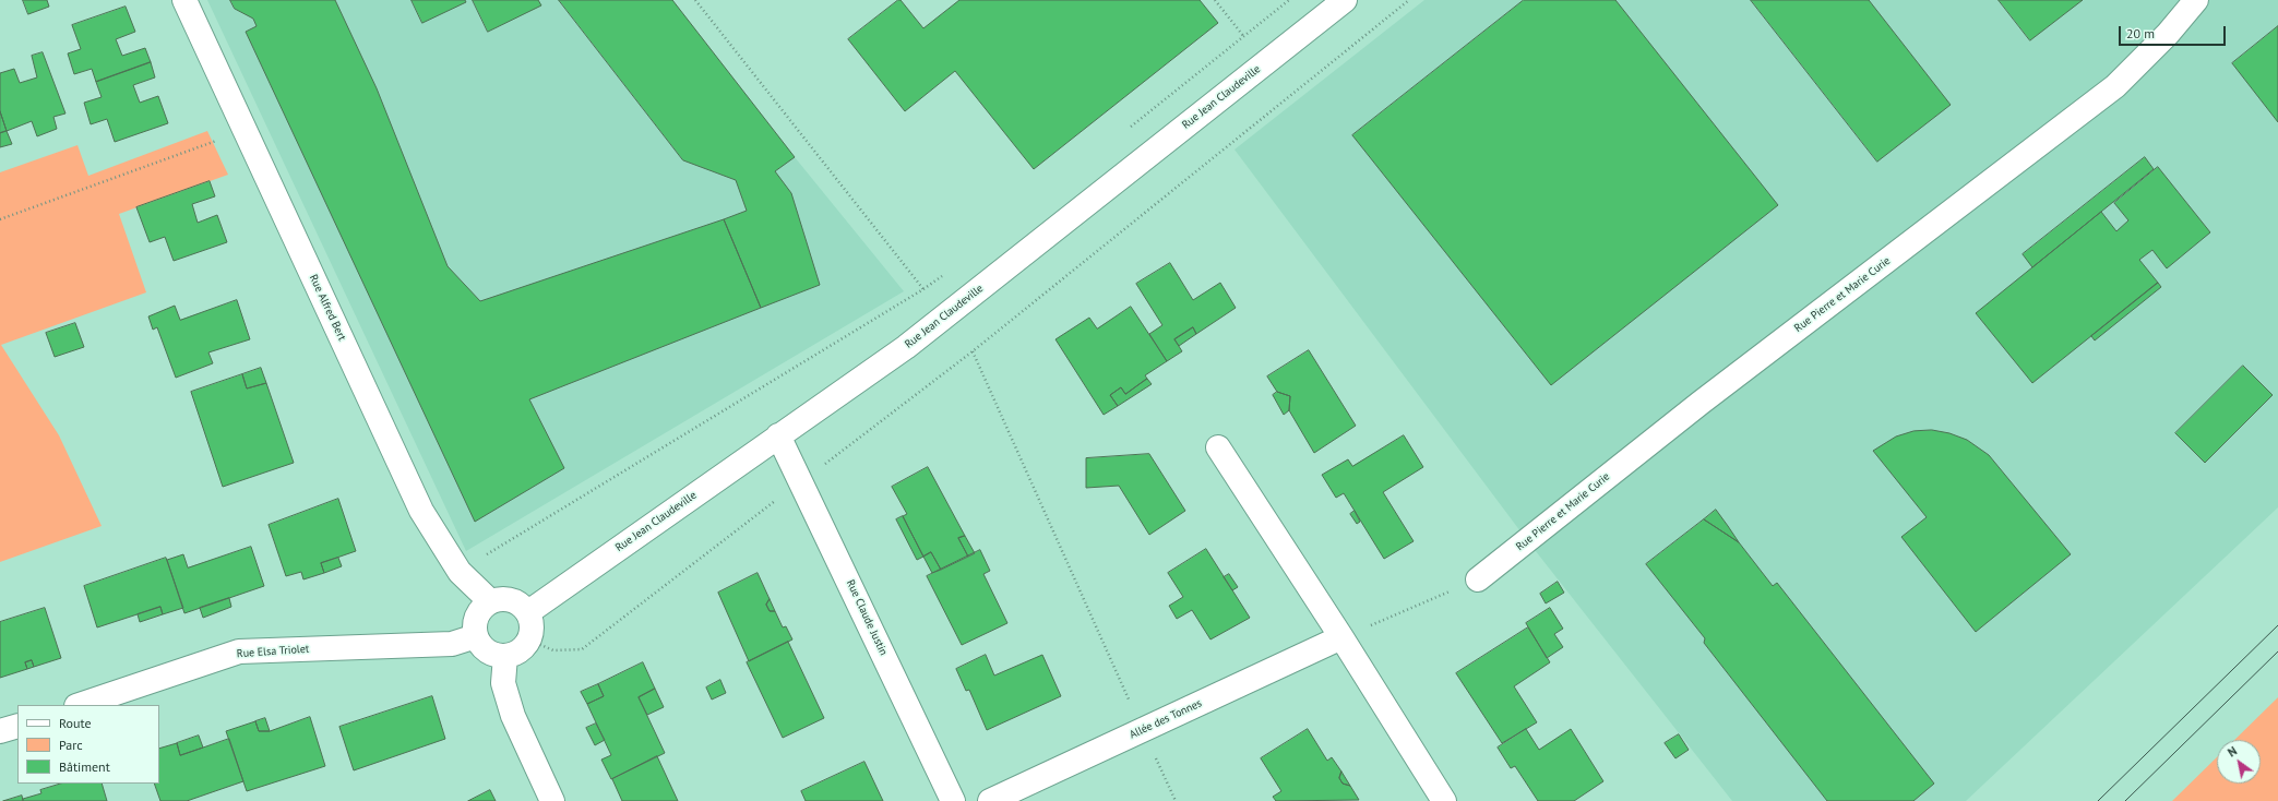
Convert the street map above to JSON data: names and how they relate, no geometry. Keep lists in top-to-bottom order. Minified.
{"streets":{"street":["Rue Jean Claudeville","Rue Pierre et Marie Curie","Rue Alfred Bert","Rue Claude Justin","Rue Elsa Triolet","Allée des Tonnes"]},"crossings":[["Rue Jean Claudeville","Rue Alfred Bert"],["Rue Jean Claudeville","Rue Claude Justin"],["Rue Jean Claudeville","Rue Elsa Triolet"],["Rue Alfred Bert","Rue Elsa Triolet"]],"legend":["Route","Parc","Bâtiment"],"scale_bar":"20 m","north":"top left"}
